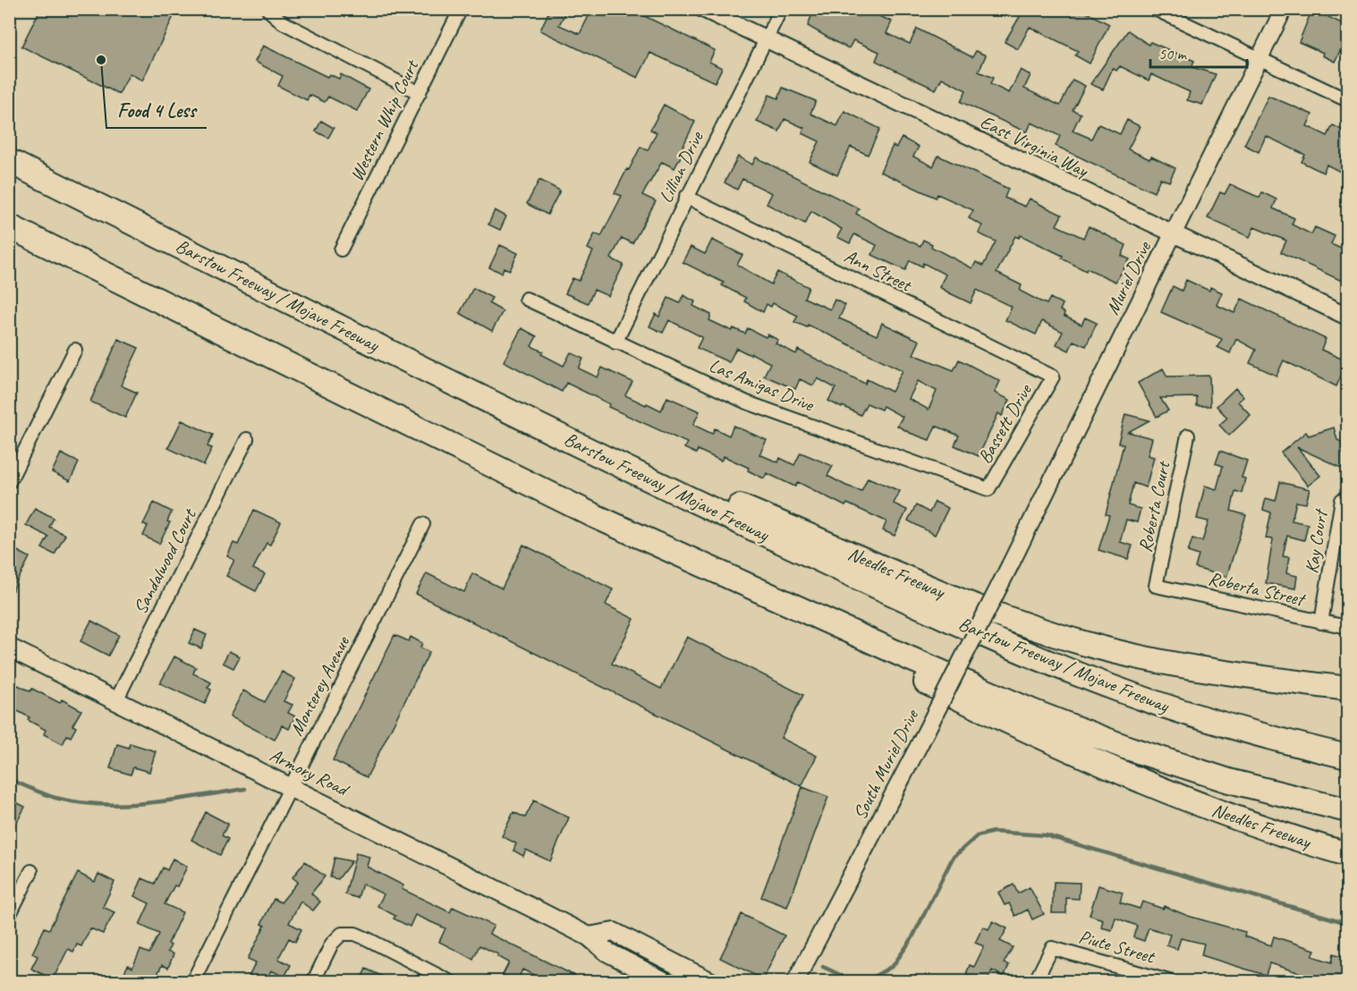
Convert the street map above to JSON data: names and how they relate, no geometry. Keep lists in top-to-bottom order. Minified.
{"streets":{"highway":["Barstow Freeway / Mojave Freeway","Needles Freeway"],"main road":["Armory Road"],"street":["Western Whip Court","East Virginia Way","Lillian Drive","Ann Street","Muriel Drive","Las Amigas Drive","Bassett Drive","Roberta Court","Kay Court","Sandalwood Court","Roberta Street","Monterey Avenue","South Muriel Drive","Piute Street"]},"crossings":[["East Virginia Way","Lillian Drive"],["East Virginia Way","Muriel Drive"],["Lillian Drive","Ann Street"],["Lillian Drive","Las Amigas Drive"],["Ann Street","Bassett Drive"],["Muriel Drive","South Muriel Drive"],["Barstow Freeway / Mojave Freeway","Needles Freeway"],["Las Amigas Drive","Bassett Drive"],["Roberta Court","Roberta Street"],["Kay Court","Roberta Street"],["Sandalwood Court","Armory Road"],["Monterey Avenue","Armory Road"]],"places":["Food 4 Less"],"scale_bar":"50 m"}
